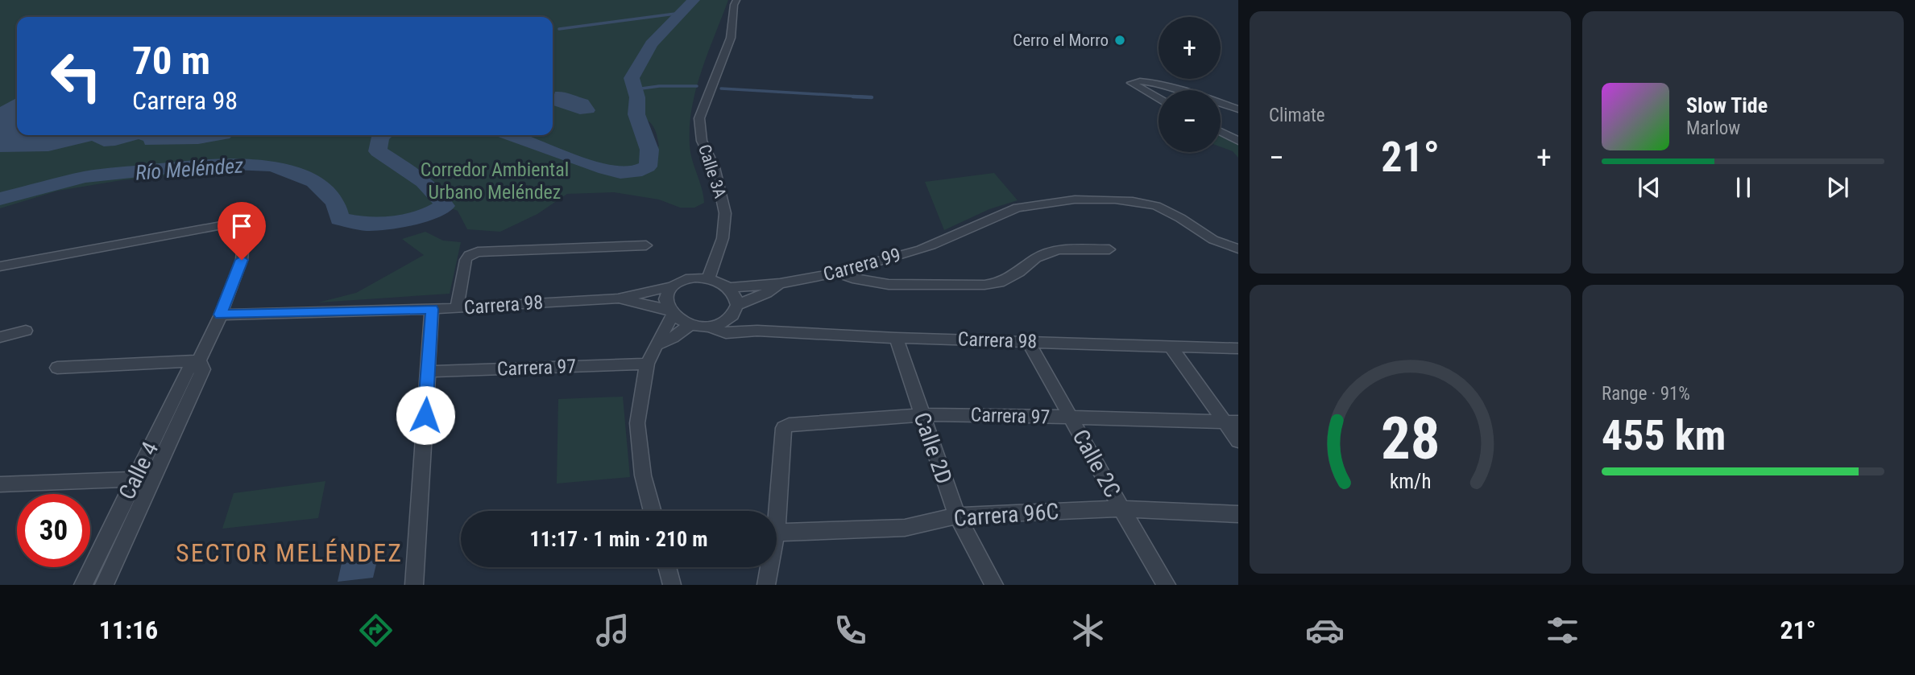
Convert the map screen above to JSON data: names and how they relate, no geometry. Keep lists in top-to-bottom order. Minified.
{"streets":{"street":["Calle 3A","Carrera 99","Carrera 98","Carrera 97","Calle 2D","Calle 2C","Calle 4","Carrera 96C"]},"crossings":[["Calle 3A","Carrera 99"],["Calle 3A","Carrera 98"],["Carrera 99","Carrera 98"],["Carrera 98","Calle 2D"],["Carrera 98","Calle 2C"],["Carrera 98","Calle 4"],["Carrera 97","Calle 2D"],["Carrera 97","Calle 2C"],["Calle 2D","Carrera 96C"],["Calle 2C","Carrera 96C"]],"districts":["SECTOR MELÉNDEZ"],"water":["Río Meléndez"],"parks":["Corredor Ambiental Urbano Meléndez"],"places":["Cerro el Morro"],"page":{"tile":["Climate",["Range · 91%","455 km"]],"map_buttons":["+","−"],"turn":["70 m","Carrera 98"],"song":["Slow Tide","Marlow"],"heat":["−","21°","+"],"limit":"30","trip":"11:17 · 1 min · 210 m","tabs":["11:16","21°"],"gauge":["28","km/h"]}}
